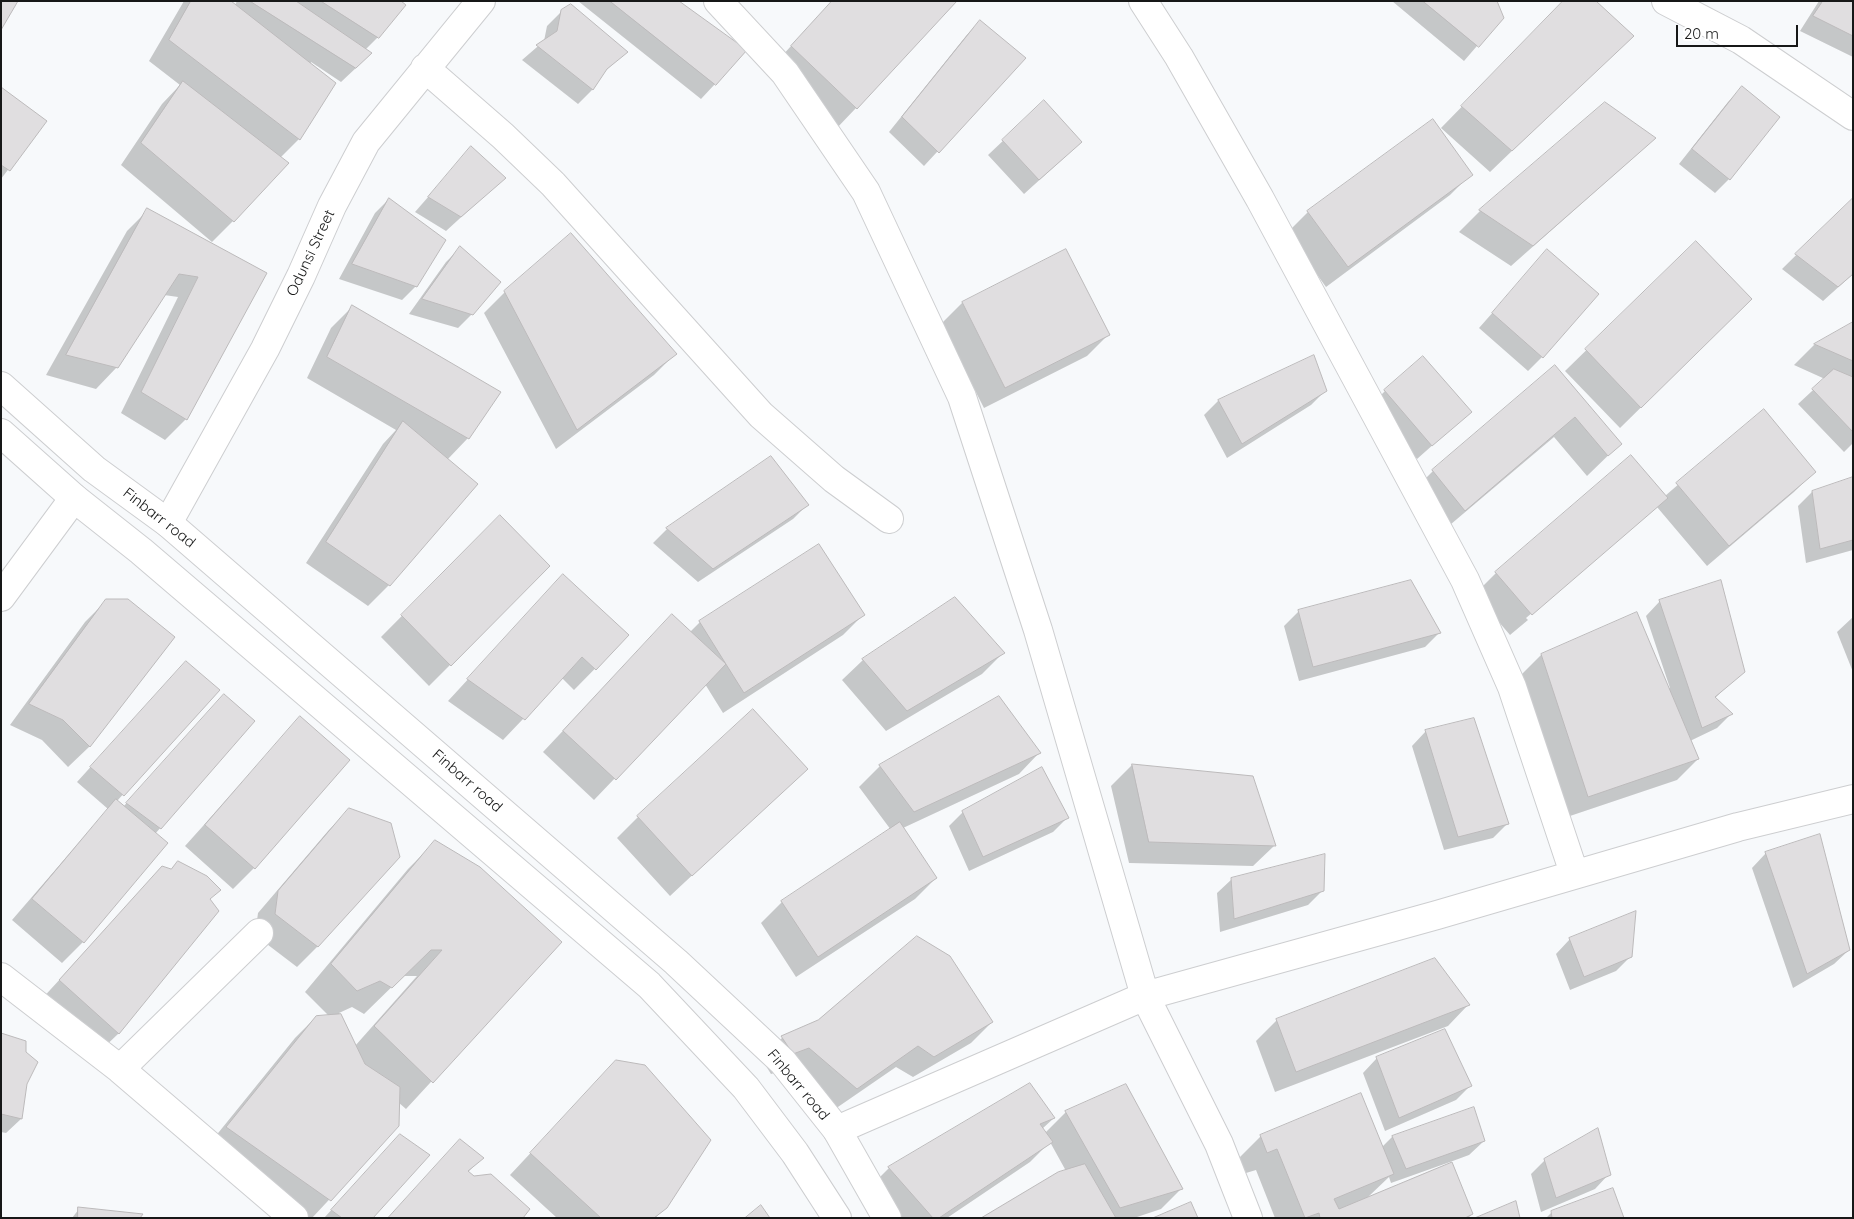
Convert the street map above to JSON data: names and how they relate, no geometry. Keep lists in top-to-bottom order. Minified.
{"streets":{"street":["Odunsi Street","Finbarr road"]},"crossings":[["Odunsi Street","Finbarr road"]],"scale_bar":"20 m"}
